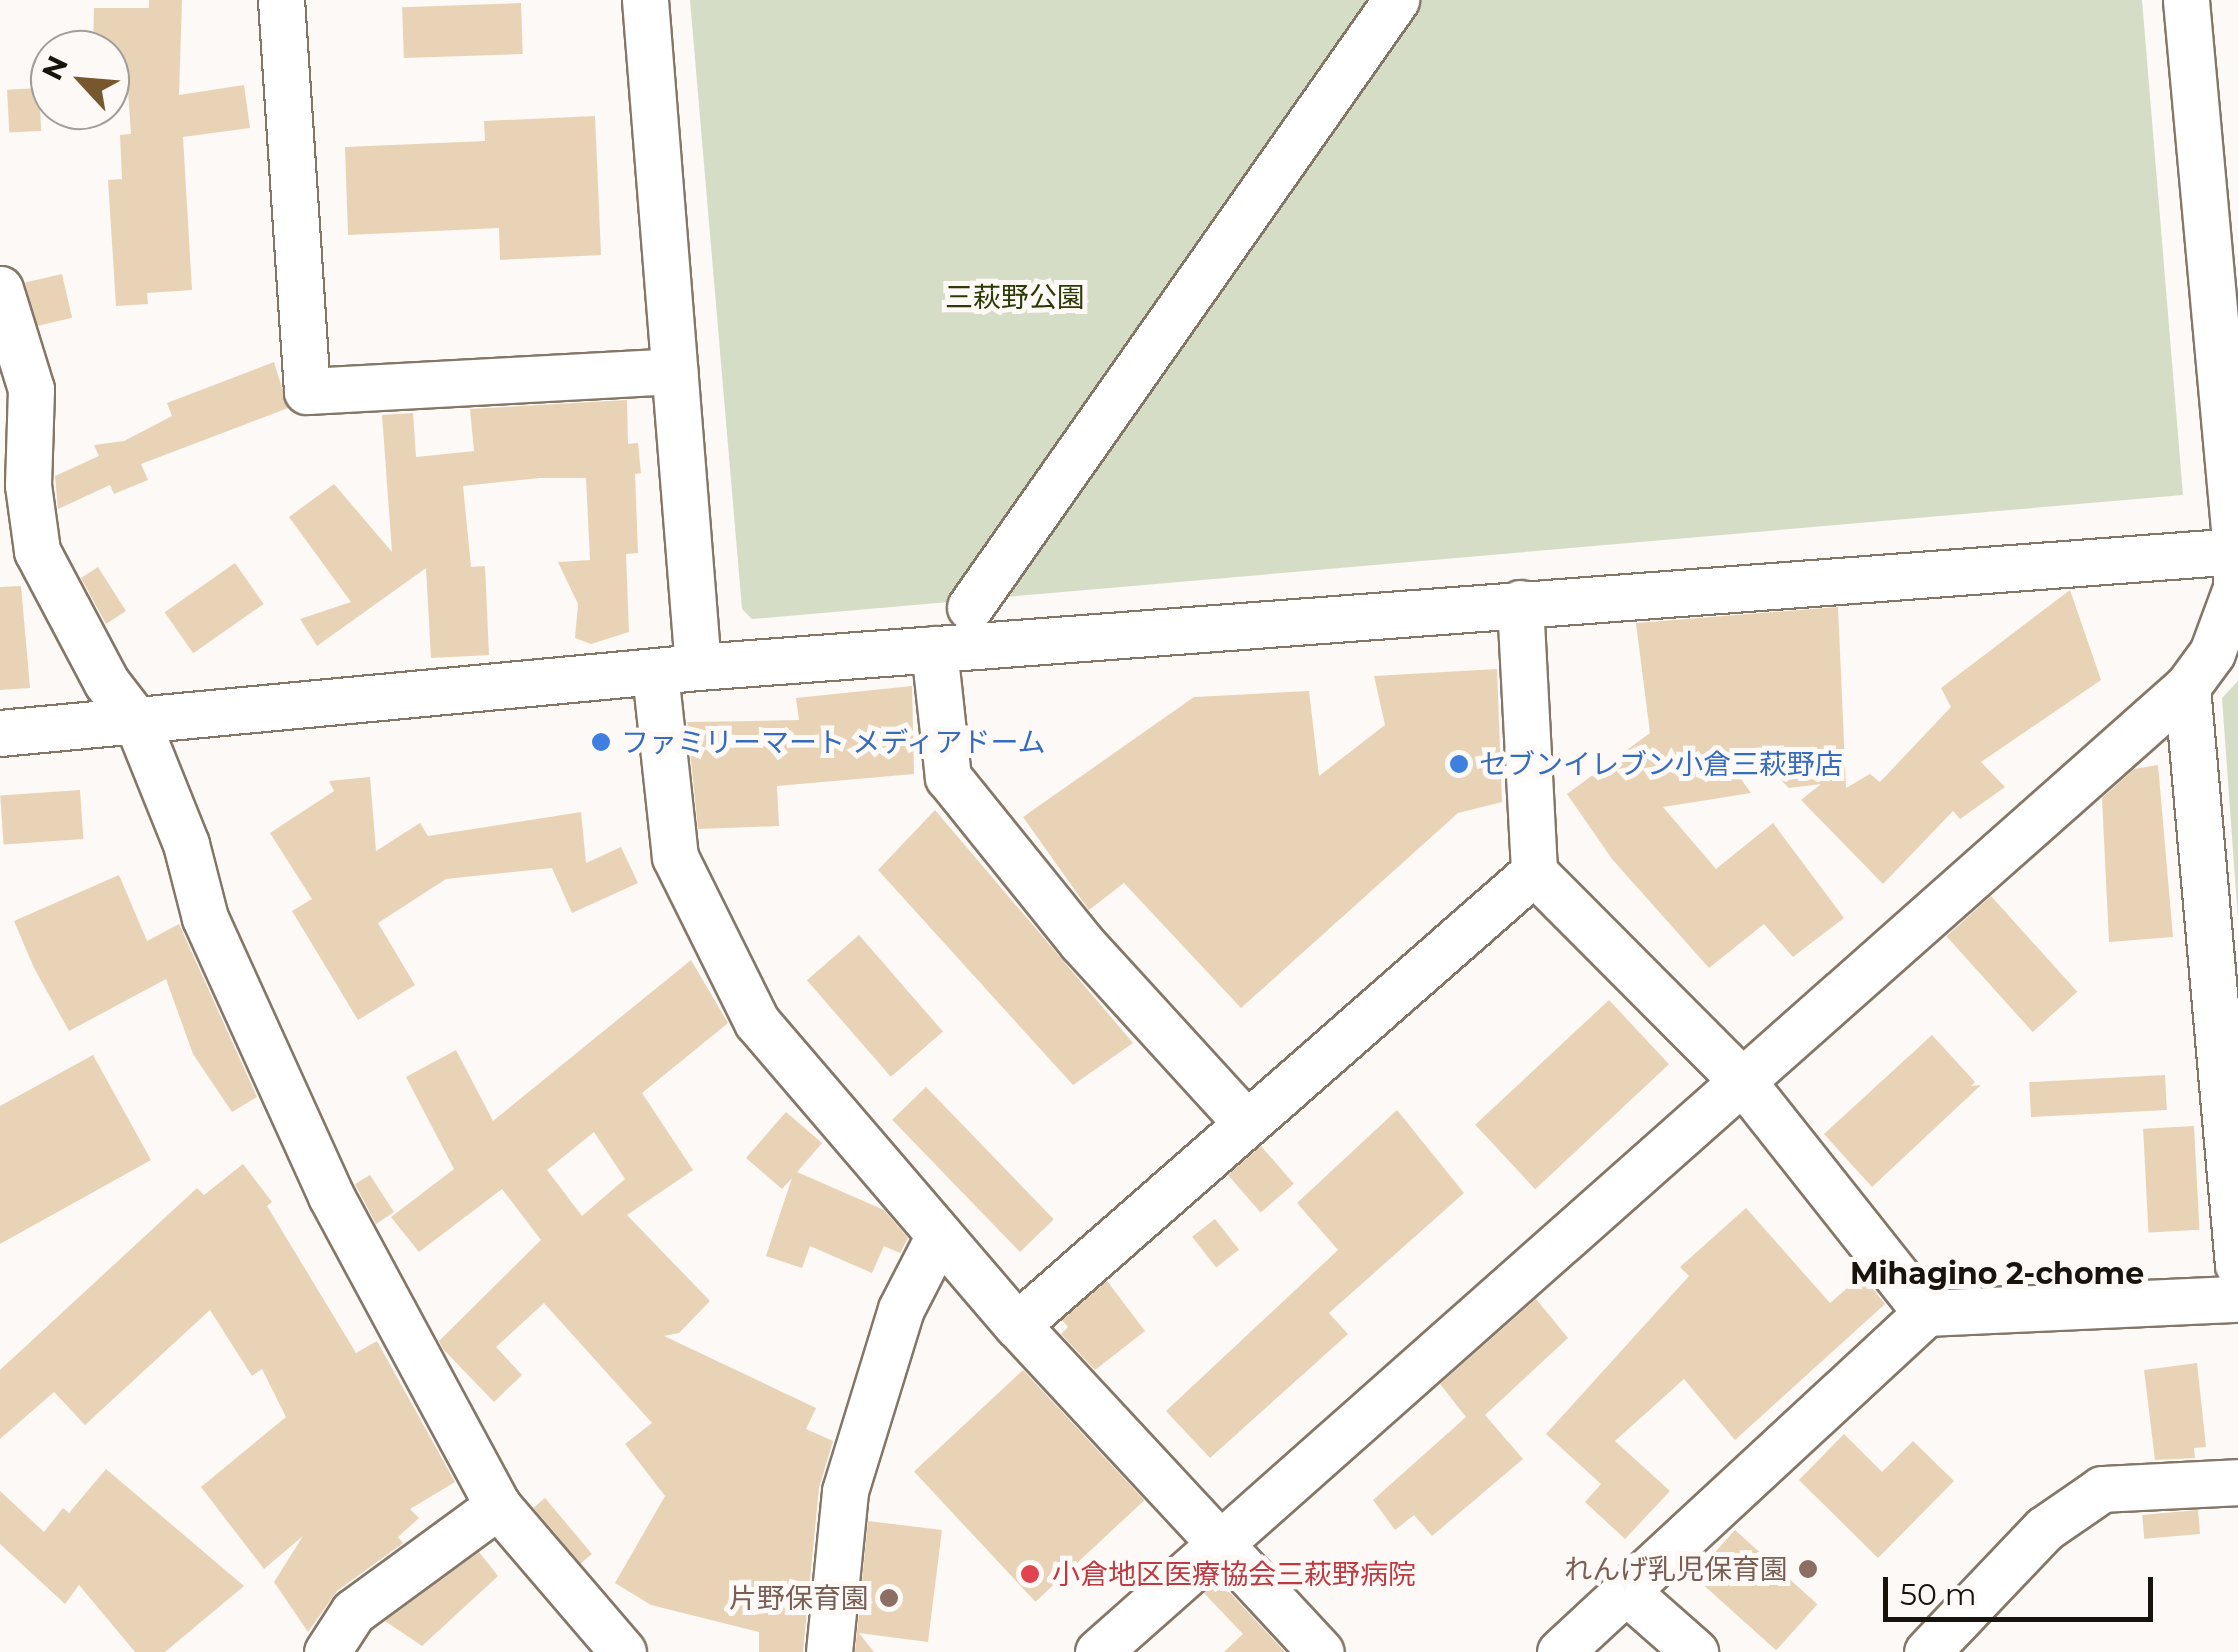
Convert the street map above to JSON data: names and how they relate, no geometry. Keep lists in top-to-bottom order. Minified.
{"districts":["Mihagino 2-chome"],"parks":["三萩野公園"],"places":["ファミリーマート メディアドーム","セブンイレブン小倉三萩野店","れんげ乳児保育園","小倉地区医療協会三萩野病院","片野保育園"],"scale_bar":"50 m","north":"top left"}
